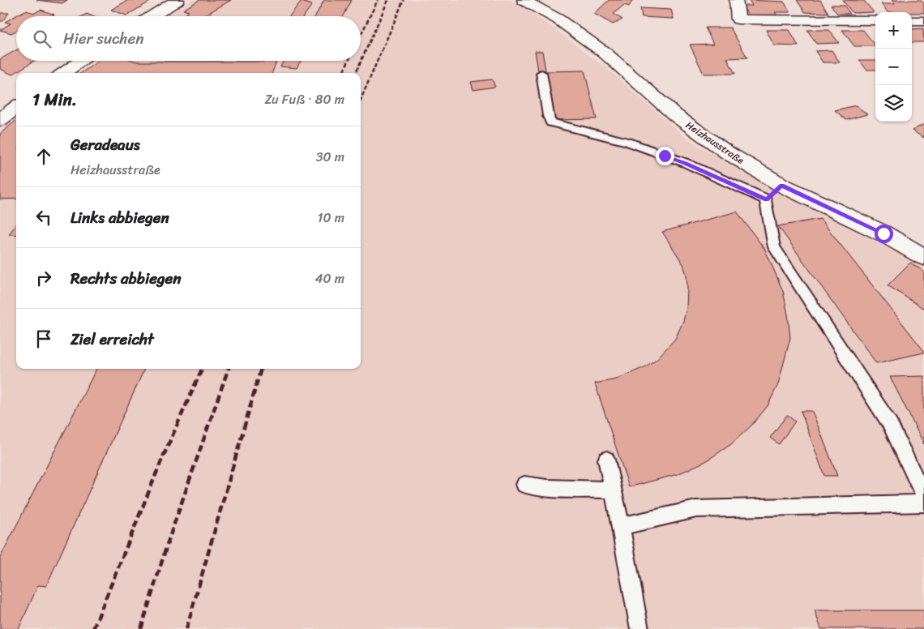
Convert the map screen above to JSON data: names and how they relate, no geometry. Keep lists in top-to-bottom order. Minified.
{"streets":{"street":["Heizhausstraße"]},"page":{"map_buttons":["+","−"],"search":"Hier suchen","heading":["1 Min.","Zu Fuß · 80 m"],"list":[["Geradeaus","Heizhausstraße","30 m"],["Links abbiegen","10 m"],["Rechts abbiegen","40 m"],"Ziel erreicht"]}}
